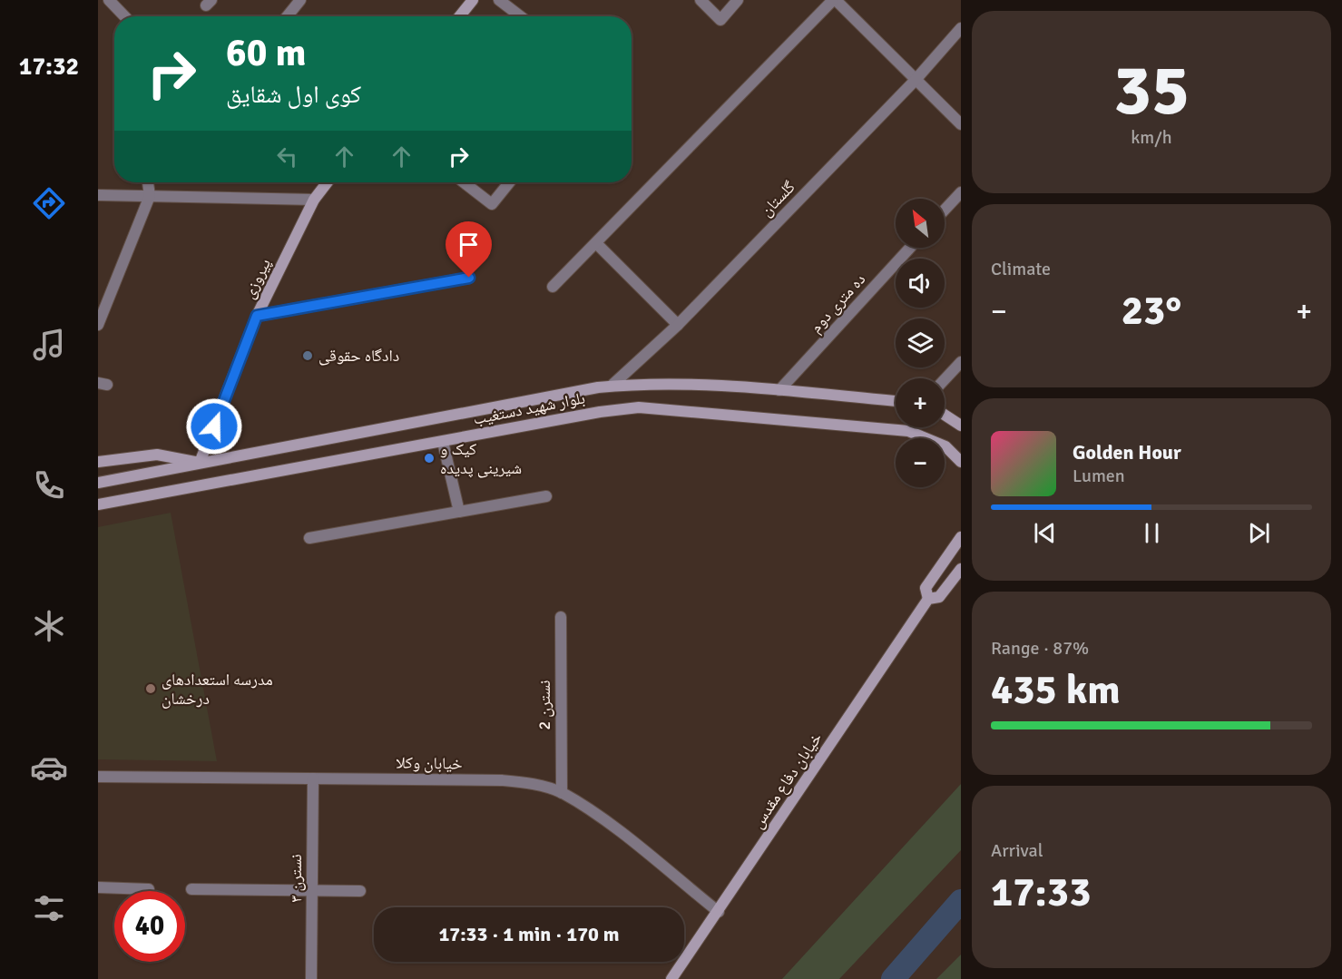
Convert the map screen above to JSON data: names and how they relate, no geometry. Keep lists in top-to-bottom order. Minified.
{"streets":{"main road":["پیروزی","بلوار شهید دستغیب","خیابان دفاع مقدس"],"street":["گلستان","ده متری دوم","نسترن 2","خیابان وکلا","نسترن ۳"]},"crossings":[["گلستان","بلوار شهید دستغیب"],["پیروزی","بلوار شهید دستغیب"],["ده متری دوم","بلوار شهید دستغیب"],["نسترن 2","خیابان وکلا"],["خیابان وکلا","خیابان دفاع مقدس"],["خیابان وکلا","نسترن ۳"]],"places":["دادگاه حقوقی","کیک و شیرینی پدیده","مدرسه استعدادهای درخشان"],"north":"top left","page":{"tabs":"17:32","tile":[["35","km/h"],"Climate",["Range · 87%","435 km"],["Arrival","17:33"]],"turn":["60 m","کوی اول شقایق"],"map_buttons":["+","−"],"heat":["−","23°","+"],"song":["Golden Hour","Lumen"],"limit":"40","trip":"17:33 · 1 min · 170 m"}}
